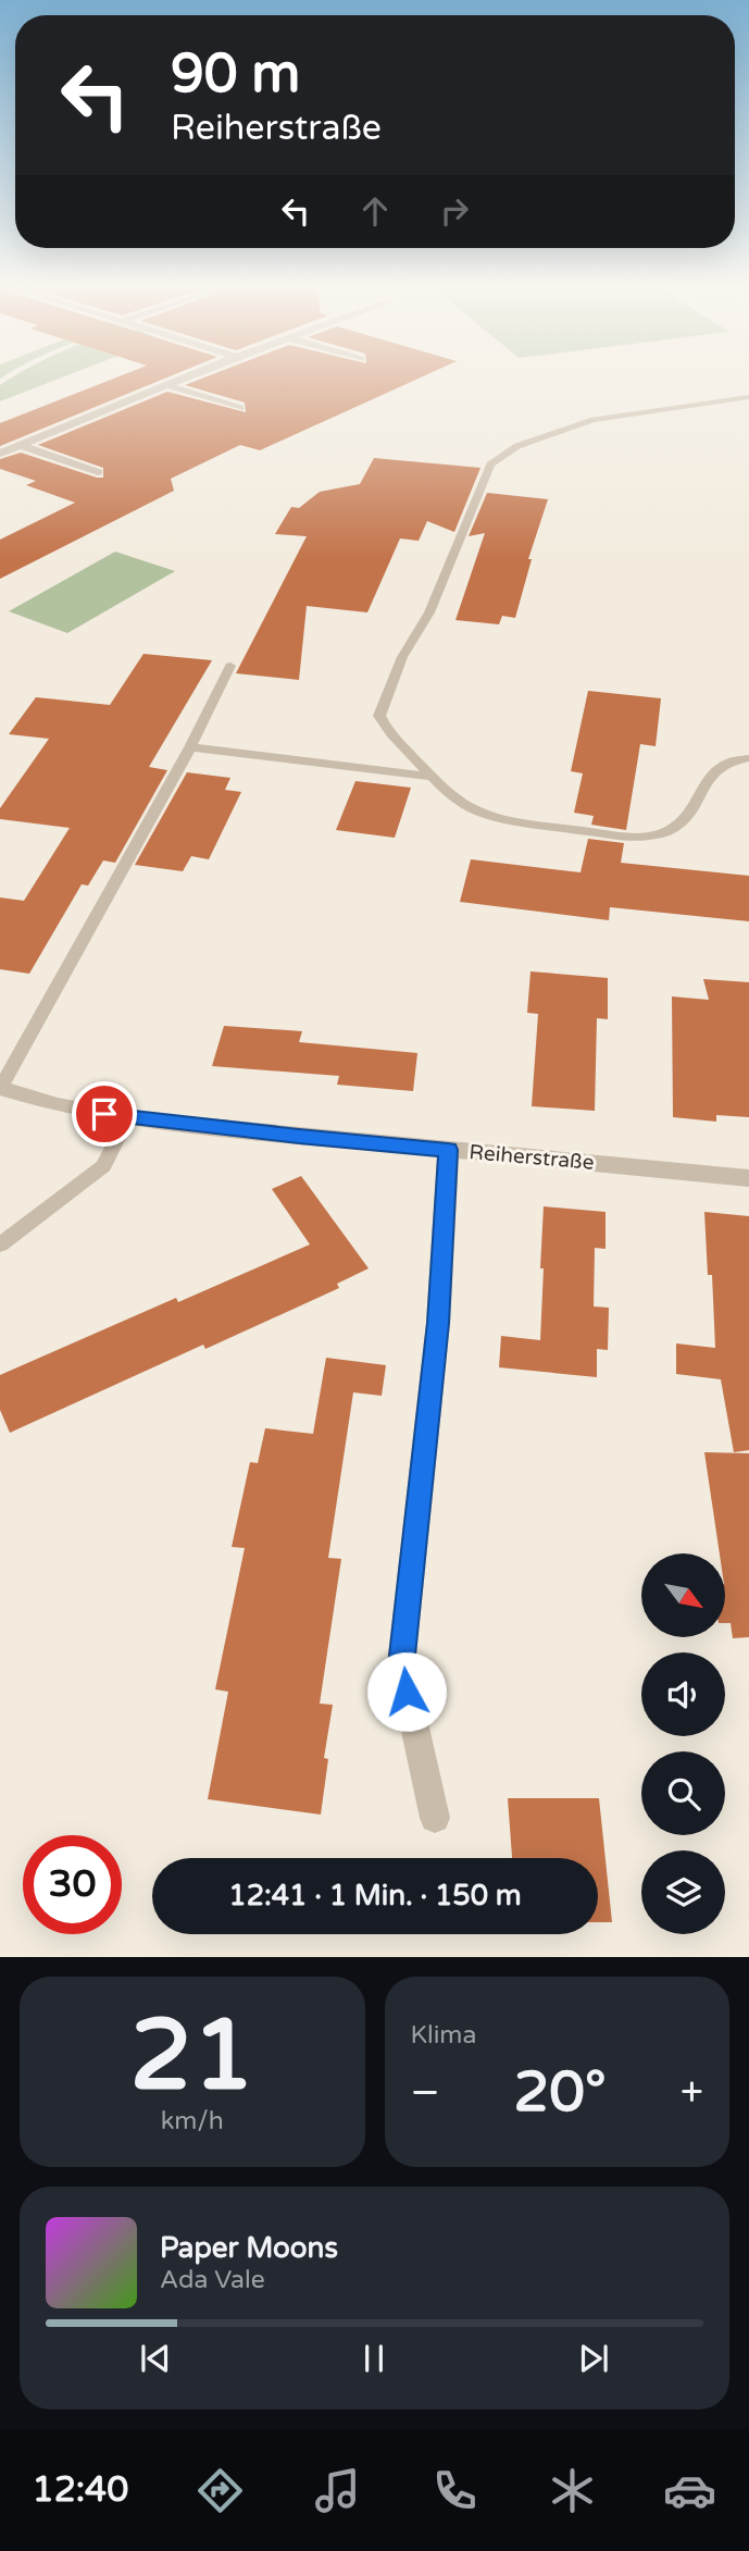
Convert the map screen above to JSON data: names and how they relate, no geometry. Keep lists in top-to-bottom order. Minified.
{"streets":{"street":["Reiherstraße"]},"north":"bottom right","page":{"turn":["90 m","Reiherstraße"],"limit":"30","trip":"12:41 · 1 Min. · 150 m","tile":[["21","km/h"],"Klima"],"heat":["−","20°","+"],"song":["Paper Moons","Ada Vale"],"tabs":"12:40"}}
